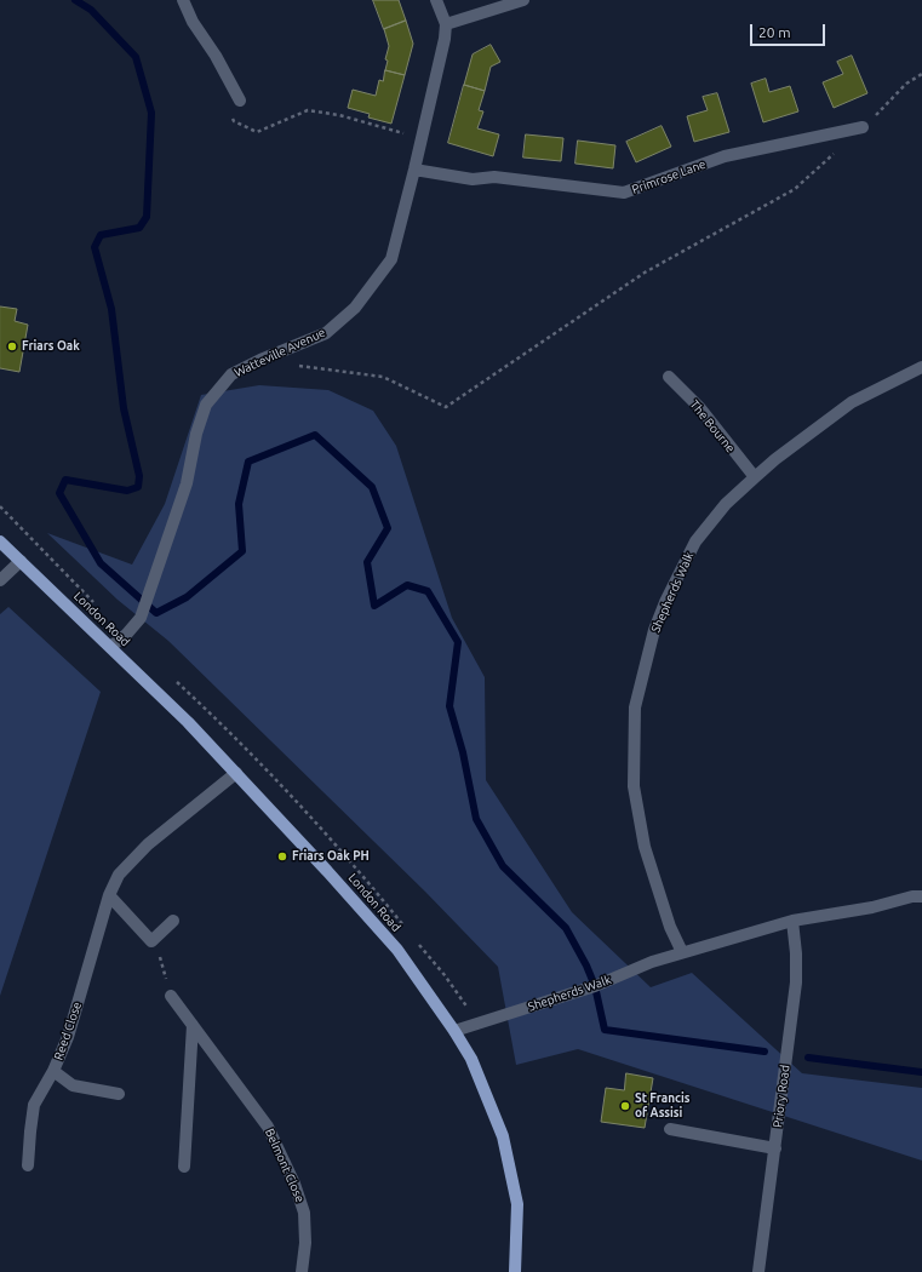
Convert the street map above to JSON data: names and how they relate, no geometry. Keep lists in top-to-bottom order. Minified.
{"streets":{"main road":["London Road"],"street":["Primrose Lane","Watteville Avenue","The Bourne","Shepherds Walk","Reed Close","Priory Road","Belmont Close"]},"crossings":[["Primrose Lane","Watteville Avenue"],["Watteville Avenue","London Road"],["The Bourne","Shepherds Walk"],["Shepherds Walk","London Road"],["Shepherds Walk","Priory Road"],["London Road","Reed Close"]],"places":["Friars Oak","Friars Oak PH","St Francis of Assisi"],"scale_bar":"20 m"}
